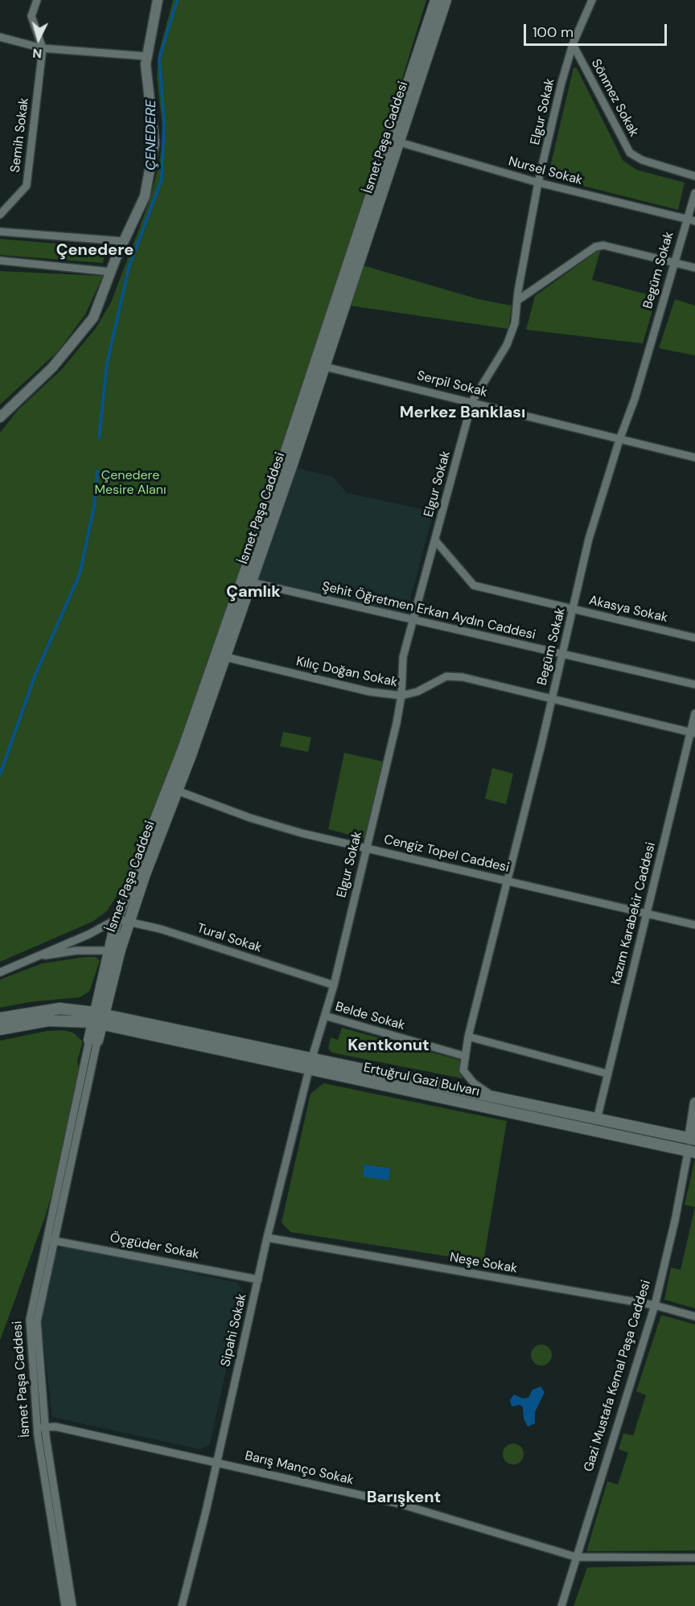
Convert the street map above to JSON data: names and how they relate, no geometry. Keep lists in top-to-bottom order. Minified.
{"streets":{"main road":["İsmet Paşa Caddesi","Ertuğrul Gazi Bulvarı"],"street":["Sönmez Sokak","Elgur Sokak","Semih Sokak","Nursel Sokak","Begüm Sokak","Serpil Sokak","Akasya Sokak","Şehit Öğretmen Erkan Aydın Caddesi","Kılıç Doğan Sokak","Cengiz Topel Caddesi","Kazım Karabekir Caddesi","Tural Sokak","Belde Sokak","Öçgüder Sokak","Neşe Sokak","Sipahi Sokak","Gazi Mustafa Kemal Paşa Caddesi","Barış Manço Sokak"]},"crossings":[["Sönmez Sokak","Elgur Sokak"],["Elgur Sokak","Nursel Sokak"],["Elgur Sokak","Serpil Sokak"],["Elgur Sokak","Akasya Sokak"],["Elgur Sokak","Şehit Öğretmen Erkan Aydın Caddesi"],["Elgur Sokak","Kılıç Doğan Sokak"],["Elgur Sokak","Cengiz Topel Caddesi"],["Elgur Sokak","Tural Sokak"],["Elgur Sokak","Belde Sokak"],["Elgur Sokak","Sipahi Sokak"],["İsmet Paşa Caddesi","Nursel Sokak"],["İsmet Paşa Caddesi","Serpil Sokak"],["İsmet Paşa Caddesi","Şehit Öğretmen Erkan Aydın Caddesi"],["İsmet Paşa Caddesi","Kılıç Doğan Sokak"],["İsmet Paşa Caddesi","Cengiz Topel Caddesi"],["İsmet Paşa Caddesi","Tural Sokak"],["İsmet Paşa Caddesi","Ertuğrul Gazi Bulvarı"],["İsmet Paşa Caddesi","Öçgüder Sokak"],["İsmet Paşa Caddesi","Barış Manço Sokak"],["Nursel Sokak","Begüm Sokak"],["Begüm Sokak","Serpil Sokak"],["Begüm Sokak","Akasya Sokak"],["Begüm Sokak","Şehit Öğretmen Erkan Aydın Caddesi"],["Begüm Sokak","Kılıç Doğan Sokak"],["Begüm Sokak","Cengiz Topel Caddesi"],["Begüm Sokak","Belde Sokak"],["Begüm Sokak","Ertuğrul Gazi Bulvarı"],["Kılıç Doğan Sokak","Kazım Karabekir Caddesi"],["Cengiz Topel Caddesi","Kazım Karabekir Caddesi"],["Kazım Karabekir Caddesi","Ertuğrul Gazi Bulvarı"],["Belde Sokak","Sipahi Sokak"],["Ertuğrul Gazi Bulvarı","Sipahi Sokak"],["Ertuğrul Gazi Bulvarı","Gazi Mustafa Kemal Paşa Caddesi"],["Öçgüder Sokak","Sipahi Sokak"],["Neşe Sokak","Sipahi Sokak"],["Neşe Sokak","Gazi Mustafa Kemal Paşa Caddesi"],["Sipahi Sokak","Barış Manço Sokak"],["Gazi Mustafa Kemal Paşa Caddesi","Barış Manço Sokak"]],"districts":["Çenedere","Merkez Banklası","Çamlık","Kentkonut","Barışkent"],"water":["ÇENEDERE"],"parks":["Çenedere Mesire Alanı"],"scale_bar":"100 m","north":"bottom"}
